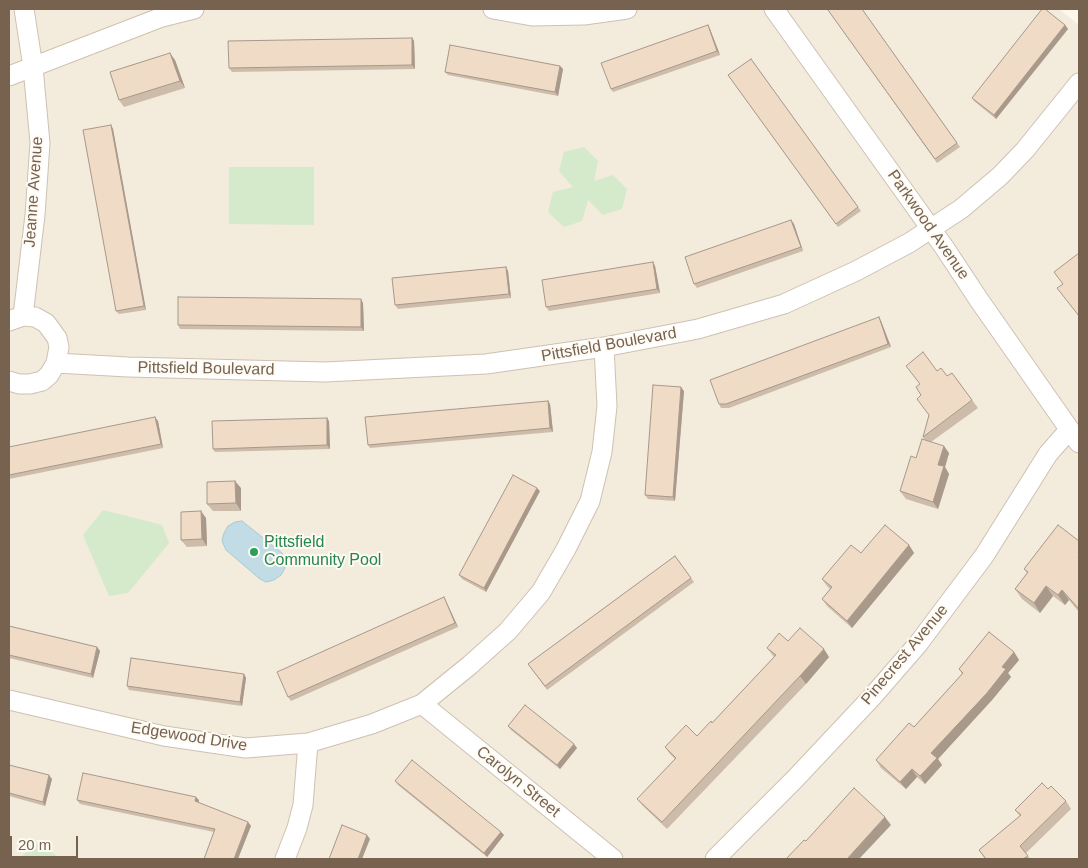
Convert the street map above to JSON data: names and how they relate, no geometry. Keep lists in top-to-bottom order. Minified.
{"streets":{"street":["Jeanne Avenue","Parkwood Avenue","Pittsfield Boulevard","Pinecrest Avenue","Edgewood Drive","Carolyn Street"]},"crossings":[["Parkwood Avenue","Pittsfield Boulevard"],["Parkwood Avenue","Pinecrest Avenue"],["Pittsfield Boulevard","Edgewood Drive"],["Edgewood Drive","Carolyn Street"]],"places":["Pittsfield Community Pool"],"scale_bar":"20 m"}
